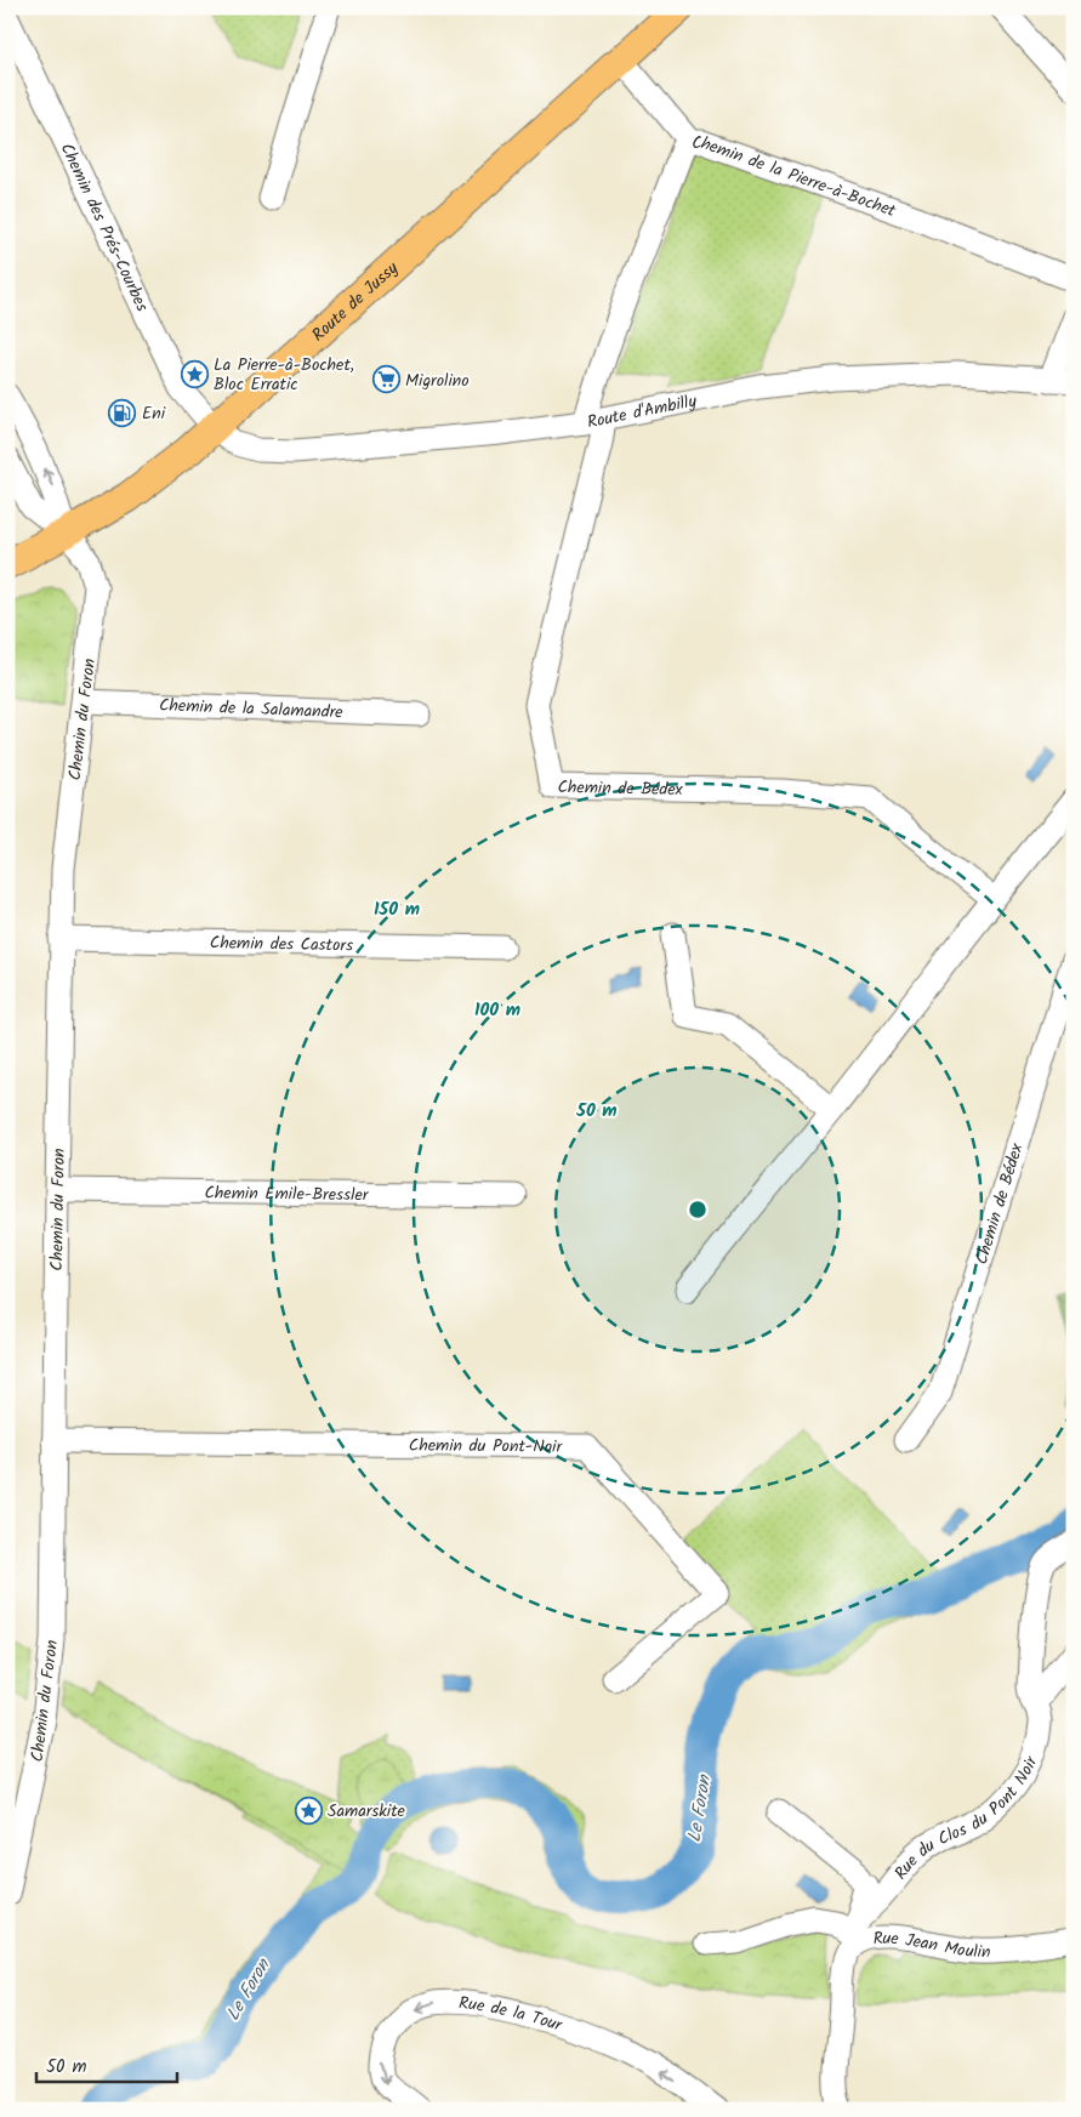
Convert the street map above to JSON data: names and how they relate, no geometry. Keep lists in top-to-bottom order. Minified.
{"streets":{"main road":["Route de Jussy"],"street":["Chemin de la Pierre-à-Bochet","Chemin des Prés-Courbes","Route d'Ambilly","Chemin de la Salamandre","Chemin du Foron","Chemin de Bédex","Chemin des Castors","Chemin Emile-Bressler","Chemin du Pont-Noir","Rue du Clos du Pont Noir","Rue Jean Moulin","Rue de la Tour"]},"crossings":[["Chemin de la Pierre-à-Bochet","Route d'Ambilly"],["Chemin de la Pierre-à-Bochet","Chemin de Bédex"],["Chemin des Prés-Courbes","Route de Jussy"],["Chemin des Prés-Courbes","Route d'Ambilly"],["Route de Jussy","Route d'Ambilly"],["Route de Jussy","Chemin du Foron"],["Route d'Ambilly","Chemin de Bédex"],["Chemin de la Salamandre","Chemin du Foron"],["Chemin du Foron","Chemin des Castors"],["Chemin du Foron","Chemin Emile-Bressler"],["Chemin du Foron","Chemin du Pont-Noir"]],"water":["Le Foron"],"places":{"place":["La Pierre-à-Bochet, Bloc Erratic","Samarskite"],"supermarket":["Migrolino"],"fuel station":["Eni"]},"scale_bar":"50 m","rings":["150 m","100 m","50 m"]}
